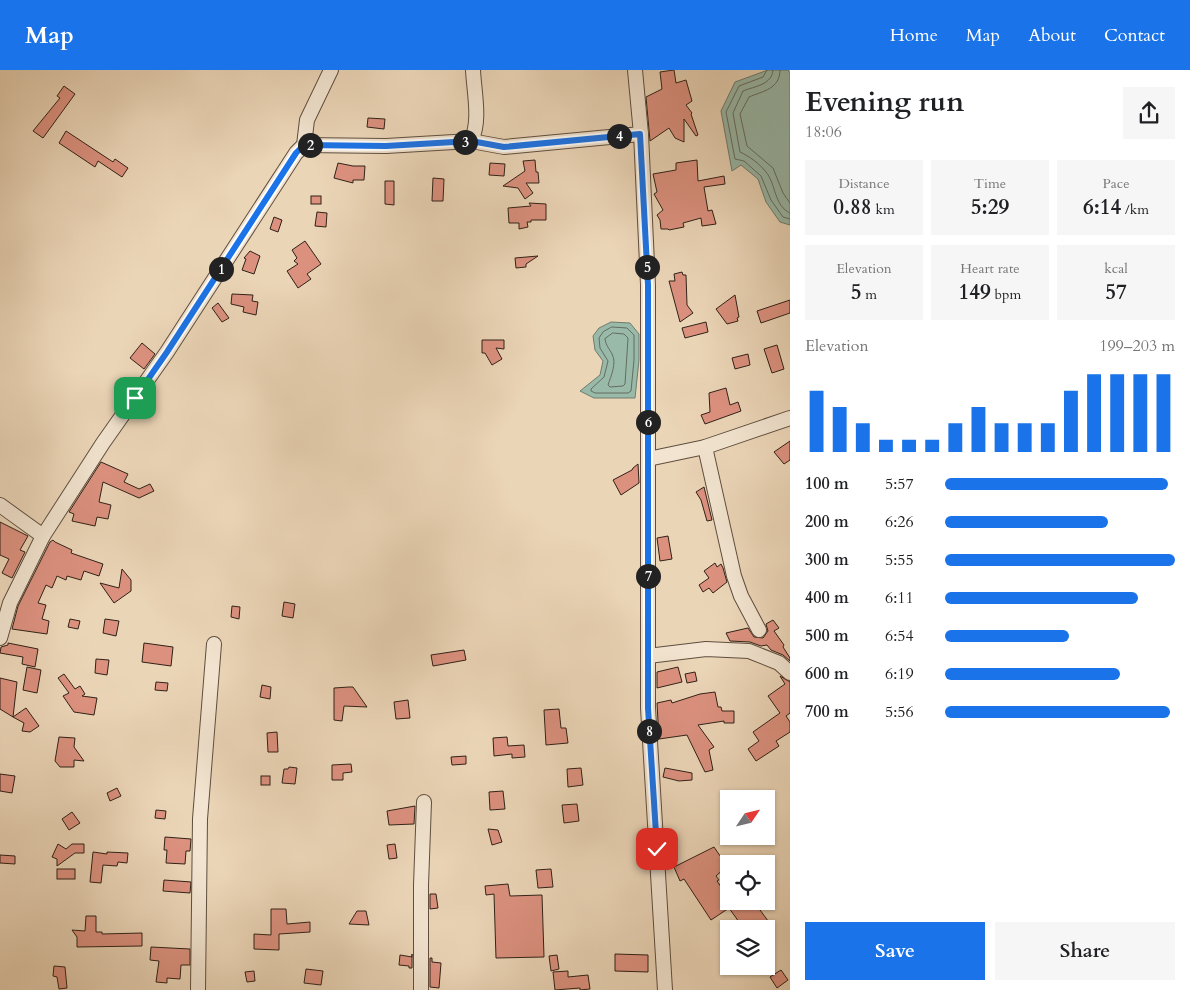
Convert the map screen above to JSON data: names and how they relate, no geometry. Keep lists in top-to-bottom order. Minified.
{"north":"top right","page":{"header":"Map","nav":["Home","Map","About","Contact"],"heading":["Evening run","18:06"],"pins":["4","3","2","5","1","6","7","8"],"stats":[["Distance","0.88 km"],["Time","5:29"],["Pace","6:14 /km"],["Elevation","5 m"],["Heart rate","149 bpm"],["kcal","57"]],"chart":["Elevation","199–203 m"],"list":[{"name":"100 m","note":"5:57"},{"name":"200 m","note":"6:26"},{"name":"300 m","note":"5:55"},{"name":"400 m","note":"6:11"},{"name":"500 m","note":"6:54"},{"name":"600 m","note":"6:19"},{"name":"700 m","note":"5:56"}],"buttons":["Save","Share"]}}
